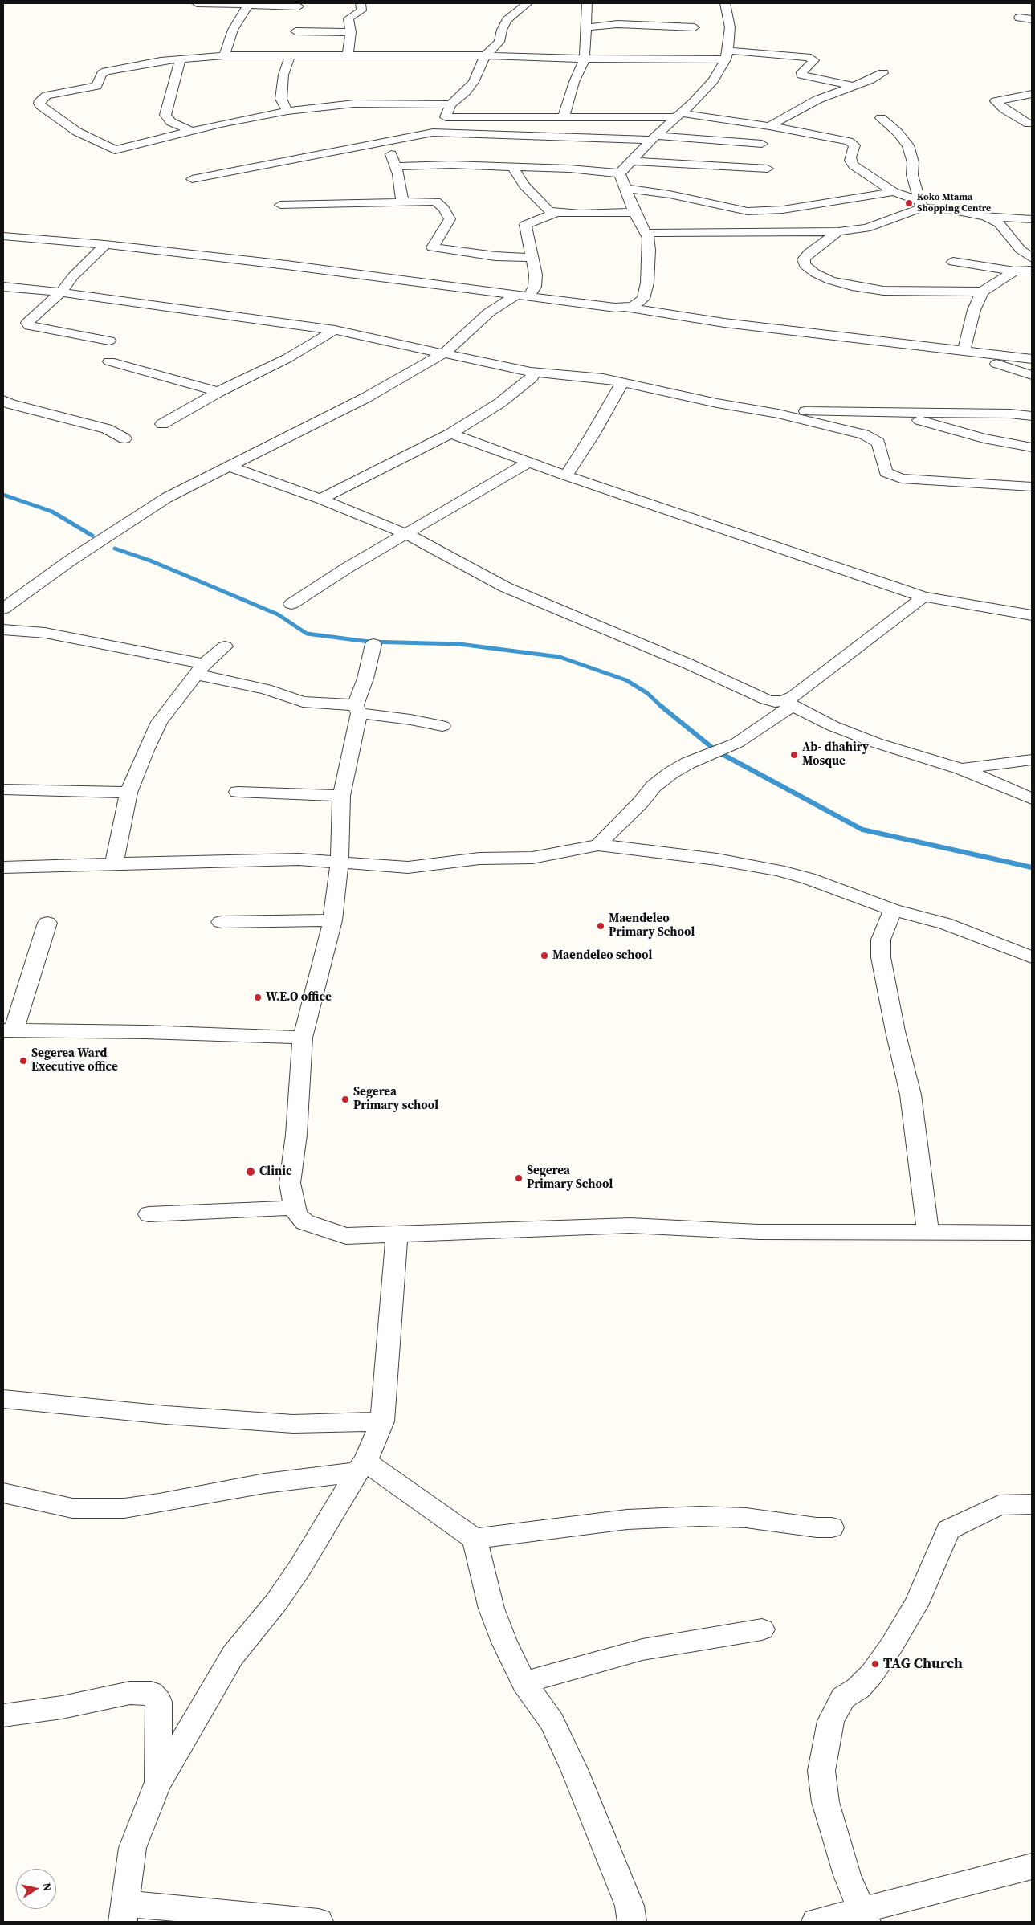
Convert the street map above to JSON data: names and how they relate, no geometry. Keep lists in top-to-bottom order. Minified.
{"places":["Koko Mtama Shopping Centre","Ab- dhahiry Mosque","Maendeleo Primary School","Maendeleo school","W.E.O office","Segerea Ward Executive office","Segerea Primary school","Clinic","Segerea Primary School","TAG Church"],"north":"right"}
